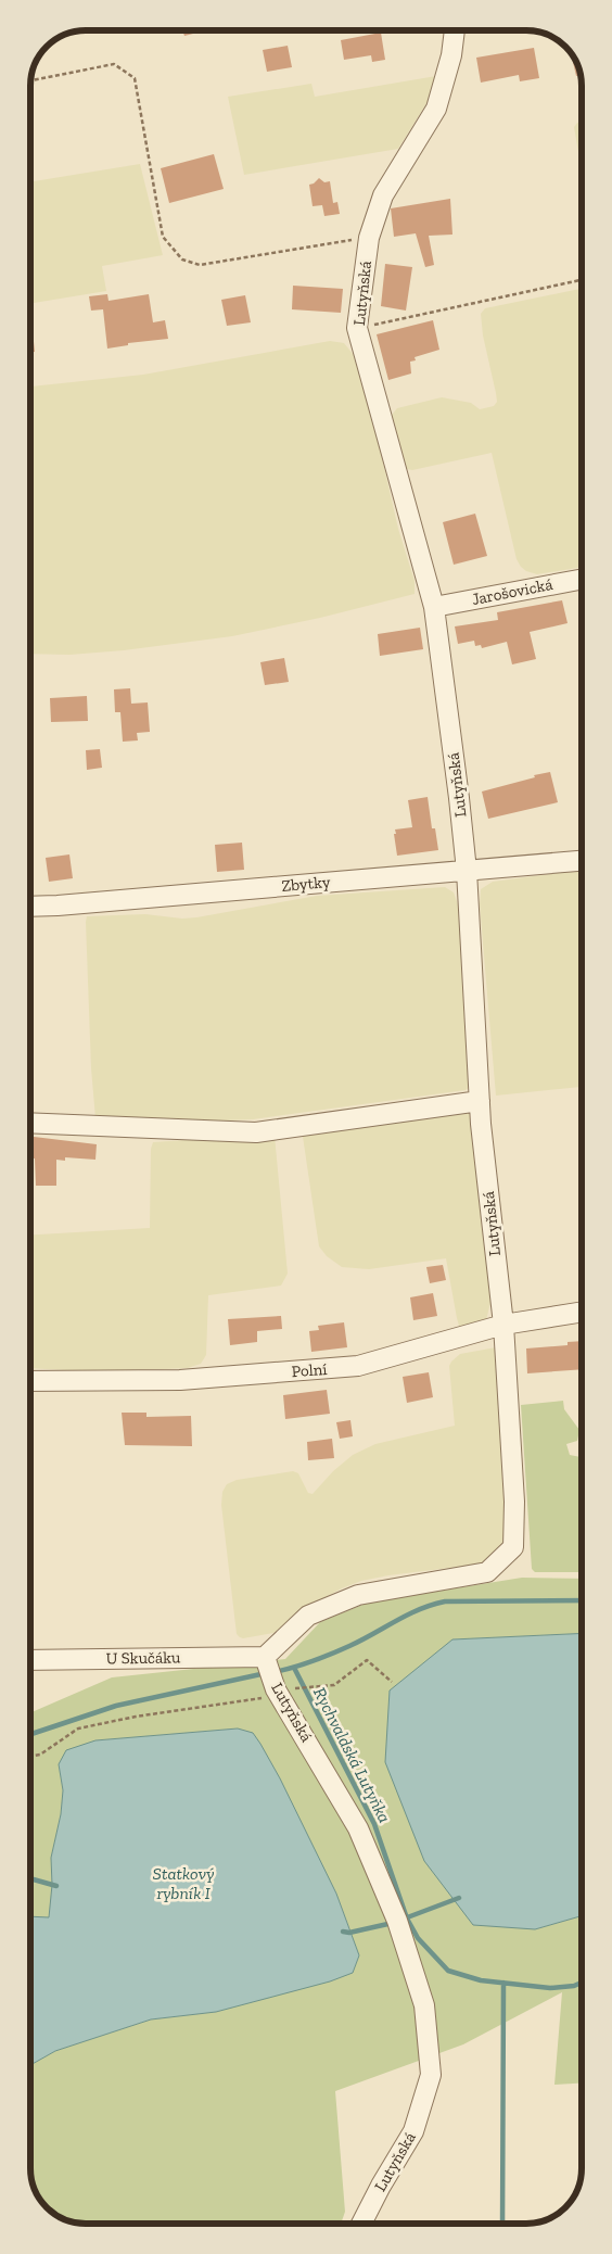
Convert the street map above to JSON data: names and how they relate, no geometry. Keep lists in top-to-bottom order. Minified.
{"streets":{"street":["Lutyňská","Jarošovická","Zbytky","Polní","U Skučáku"]},"crossings":[["Lutyňská","Jarošovická"],["Lutyňská","Zbytky"],["Lutyňská","Polní"],["Lutyňská","U Skučáku"]],"water":["Rychvaldská Lutyňka","Statkový rybník I"]}
